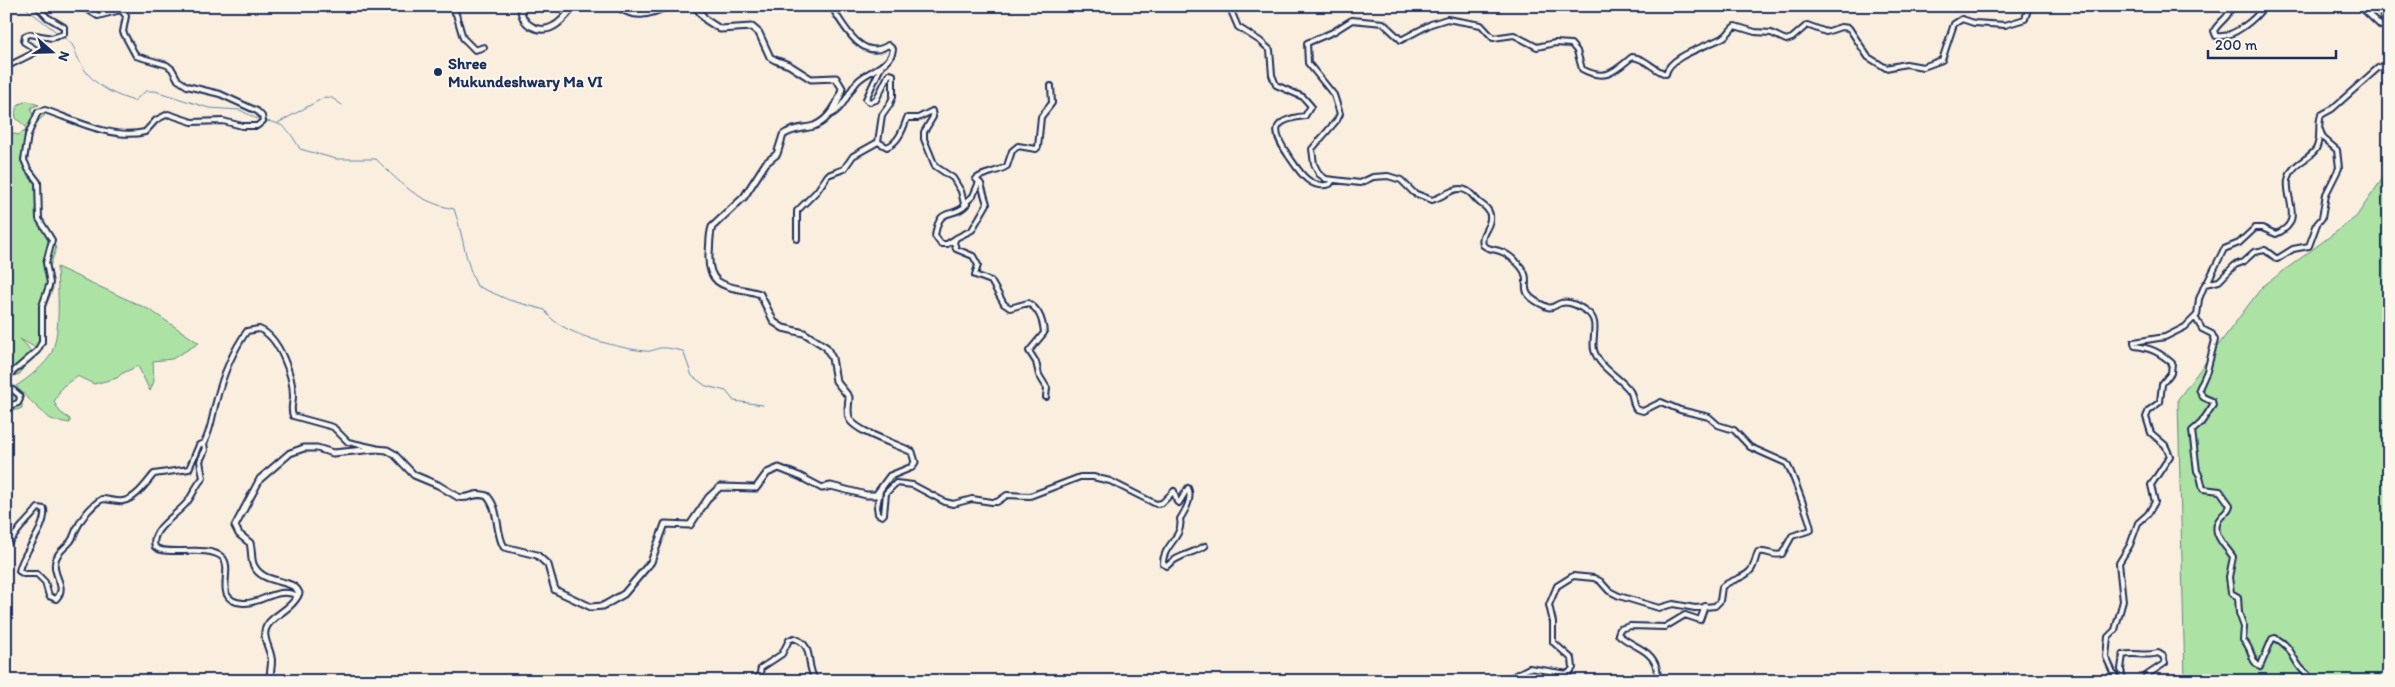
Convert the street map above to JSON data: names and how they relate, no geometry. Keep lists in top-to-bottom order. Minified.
{"places":["Shree Mukundeshwary Ma VI"],"scale_bar":"200 m","north":"right"}
